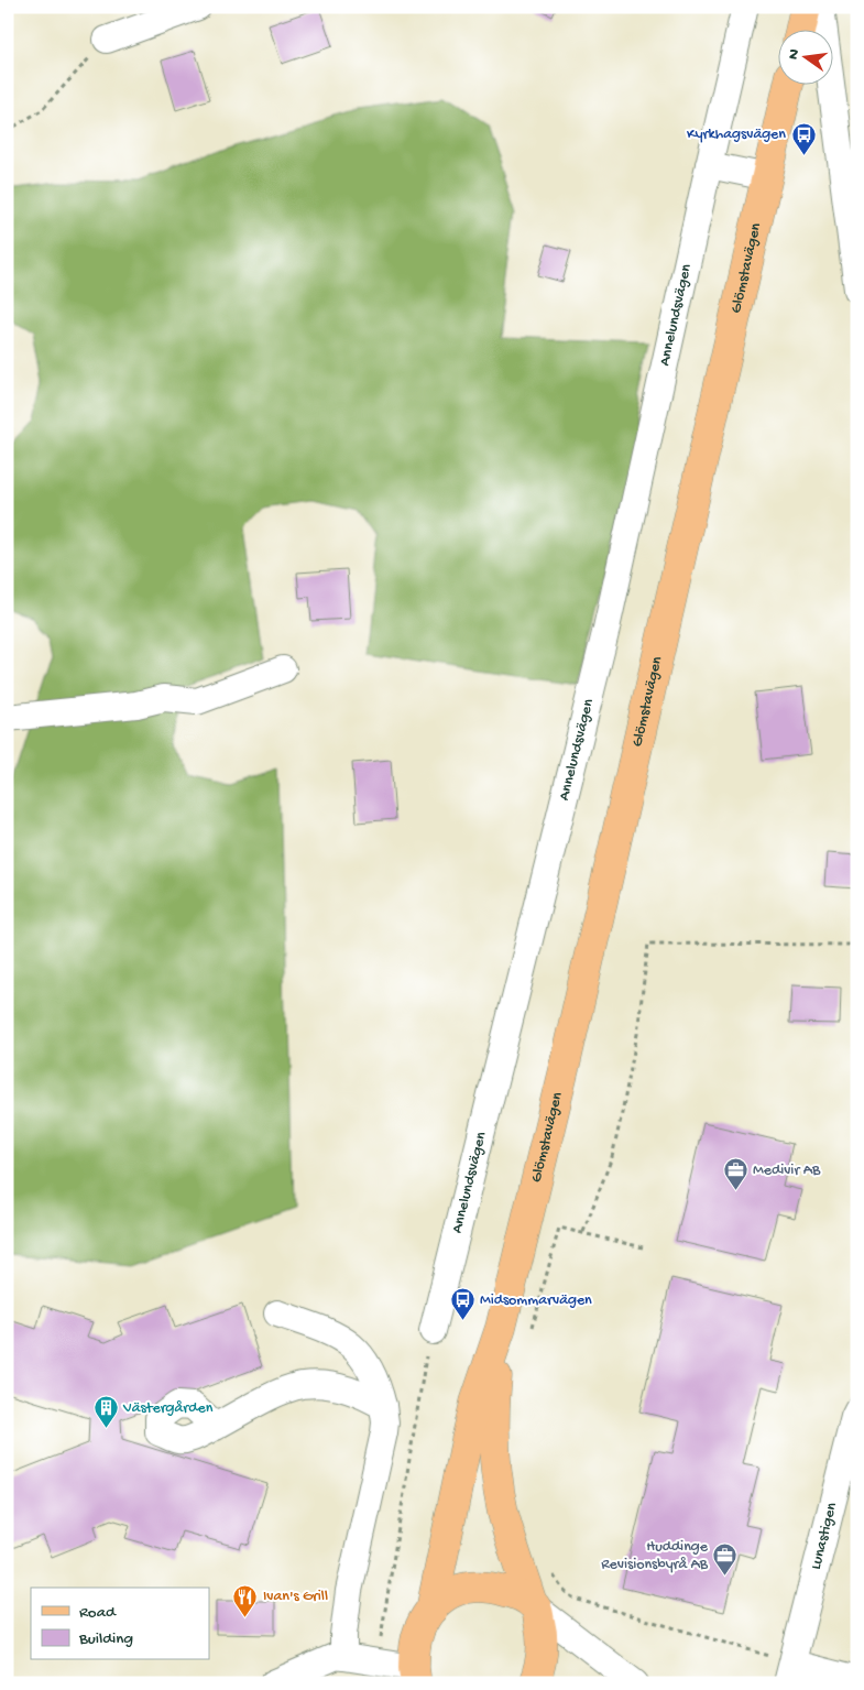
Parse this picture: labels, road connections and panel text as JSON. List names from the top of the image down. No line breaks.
{"streets":{"main road":["Glömstavägen"],"street":["Annelundsvägen","Lunastigen"]},"places":{"bus stop":["Kyrkhagsvägen","Midsommarvägen"],"office":["Medivir AB","Huddinge Revisionsbyrå AB"],"building":["Västergården"],"restaurant":["Ivan's Grill"]},"legend":["Road","Building"],"north":"left"}
